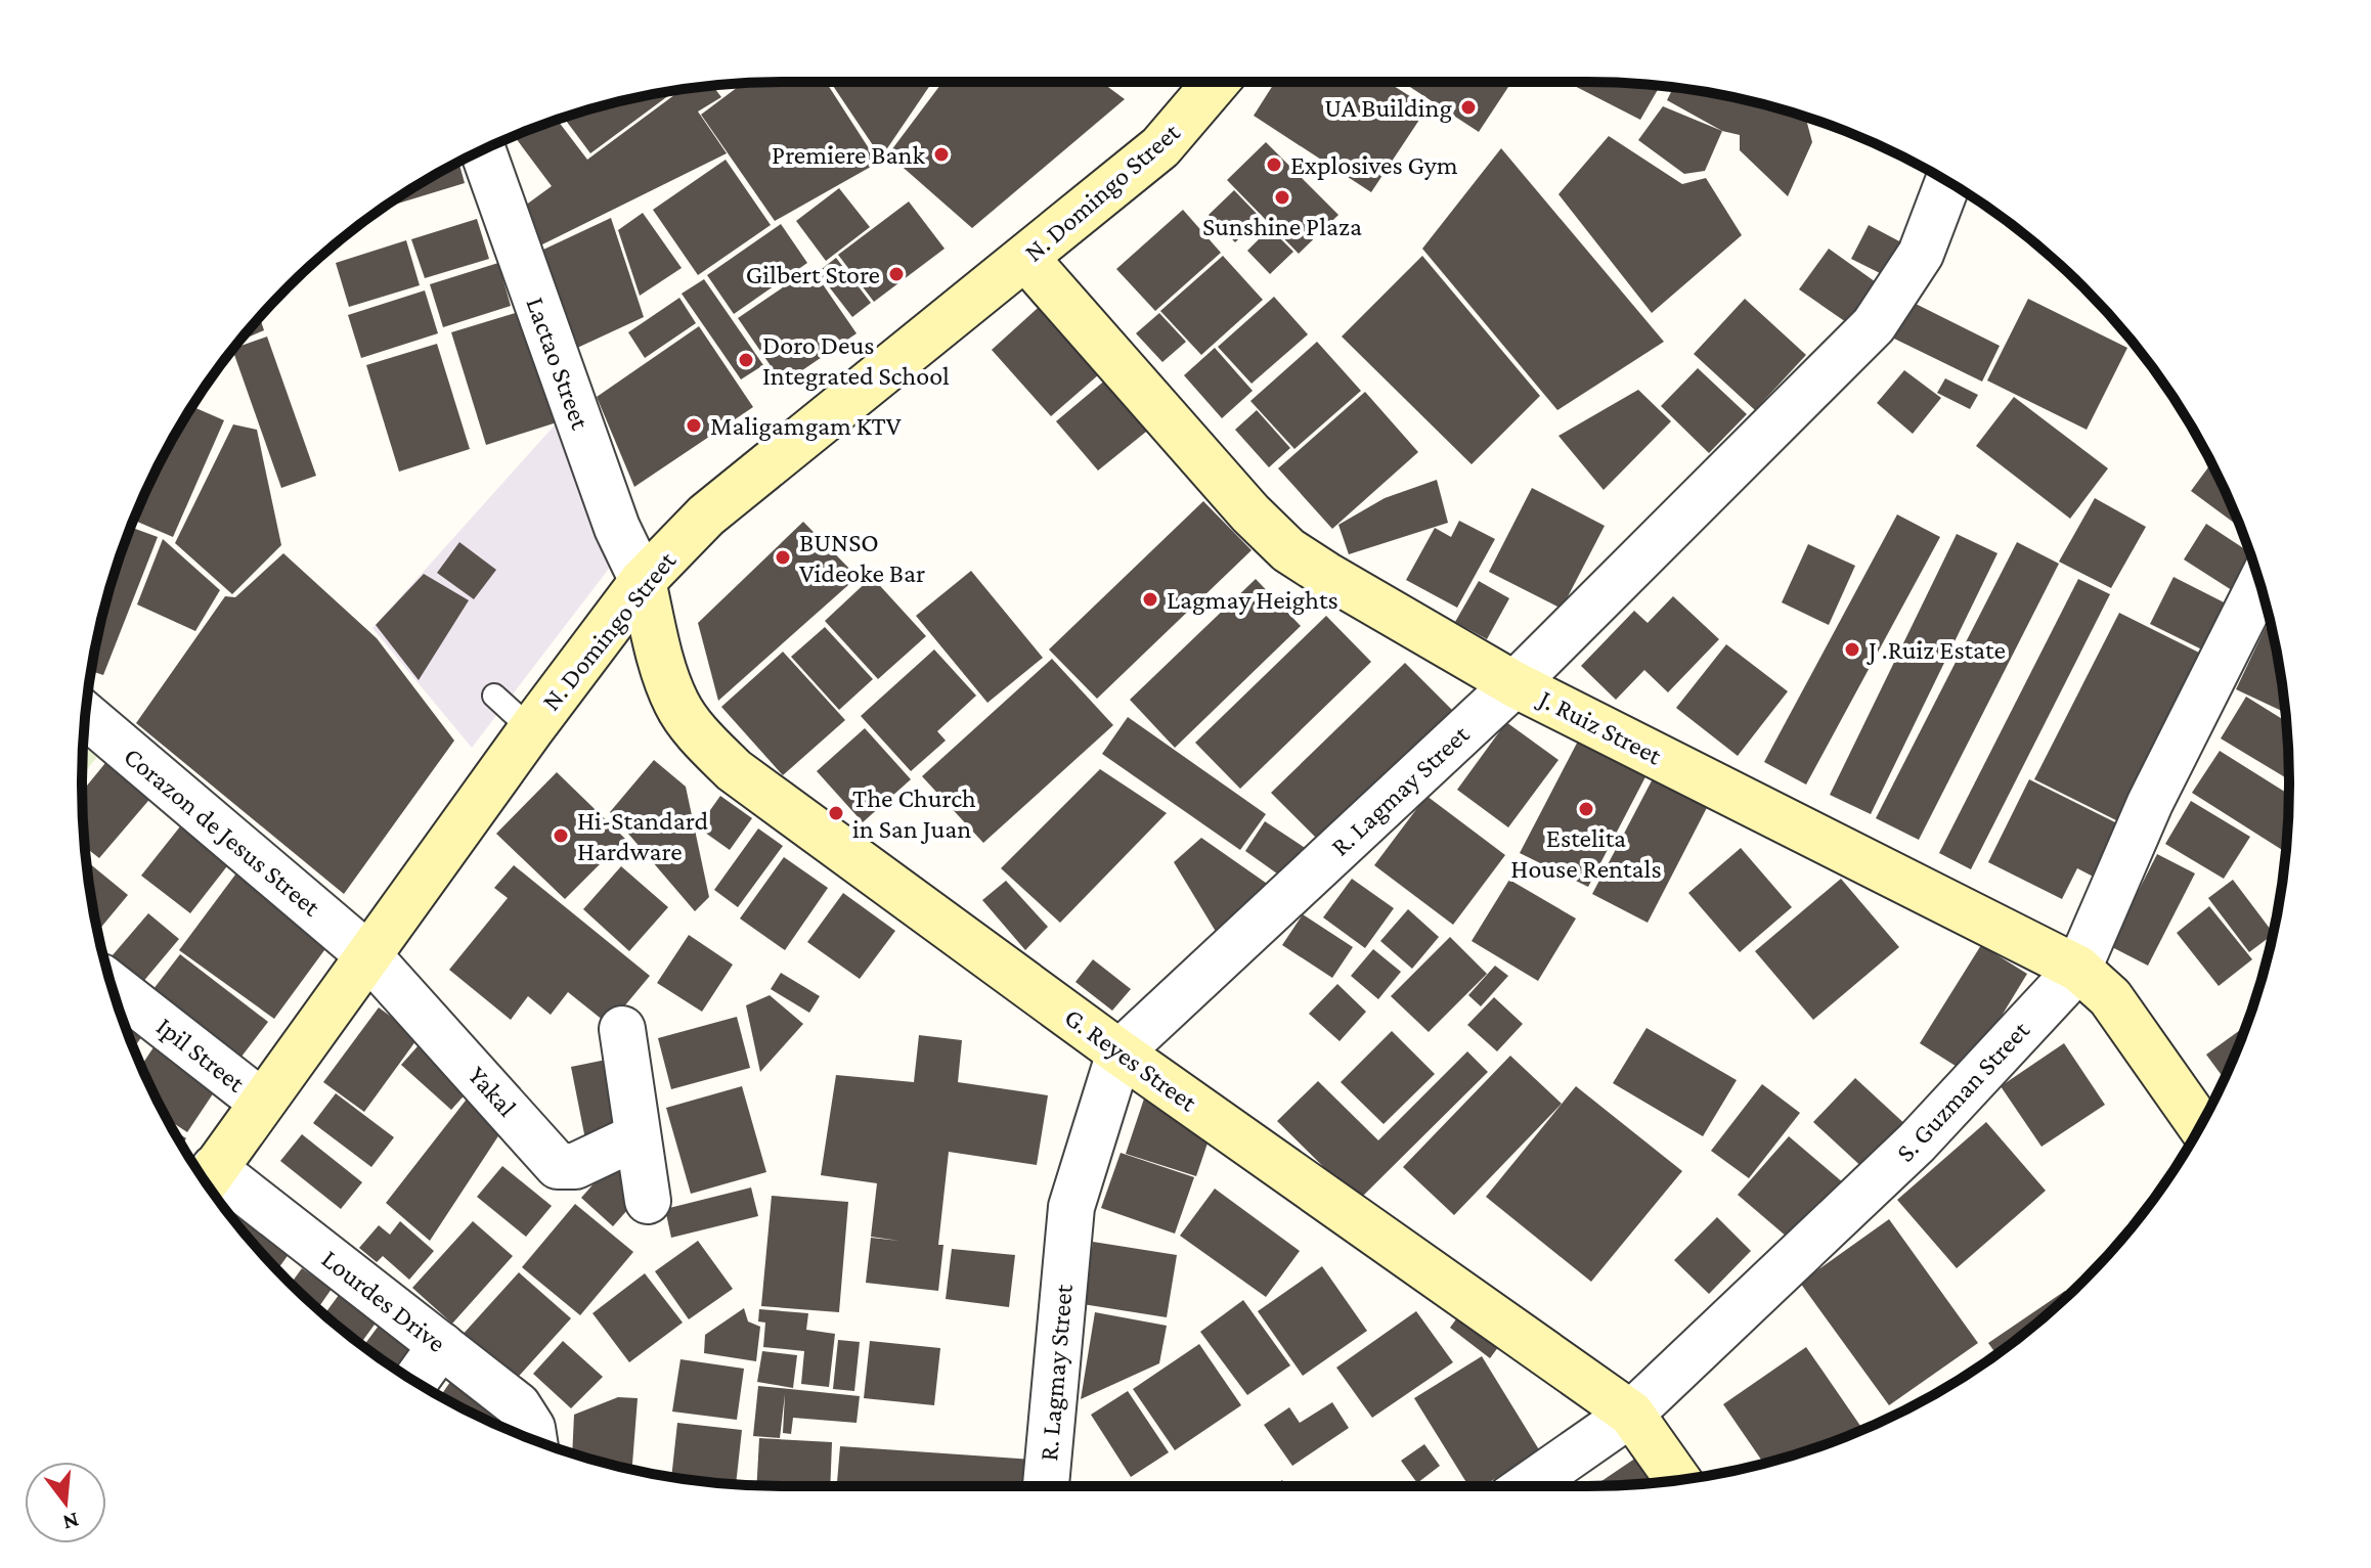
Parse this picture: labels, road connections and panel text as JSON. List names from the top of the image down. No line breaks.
{"streets":{"street":["N. Domingo Street","Lactao Street","J. Ruiz Street","R. Lagmay Street","Corazon de Jesus Street","Ipil Street","G. Reyes Street","Yakal","S. Guzman Street","Lourdes Drive"]},"crossings":[["N. Domingo Street","Lactao Street"],["N. Domingo Street","J. Ruiz Street"],["N. Domingo Street","Corazon de Jesus Street"],["N. Domingo Street","Ipil Street"],["N. Domingo Street","G. Reyes Street"],["N. Domingo Street","Yakal"],["N. Domingo Street","Lourdes Drive"],["Lactao Street","G. Reyes Street"],["J. Ruiz Street","R. Lagmay Street"],["J. Ruiz Street","S. Guzman Street"],["R. Lagmay Street","G. Reyes Street"],["Corazon de Jesus Street","Yakal"],["G. Reyes Street","S. Guzman Street"]],"places":["UA Building","Premiere Bank","Explosives Gym","Sunshine Plaza","Gilbert Store","Doro Deus Integrated School","Maligamgam KTV","BUNSO Videoke Bar","Lagmay Heights","J .Ruiz Estate","Estelita House Rentals","The Church in San Juan","Hi-Standard Hardware"],"north":"bottom"}
